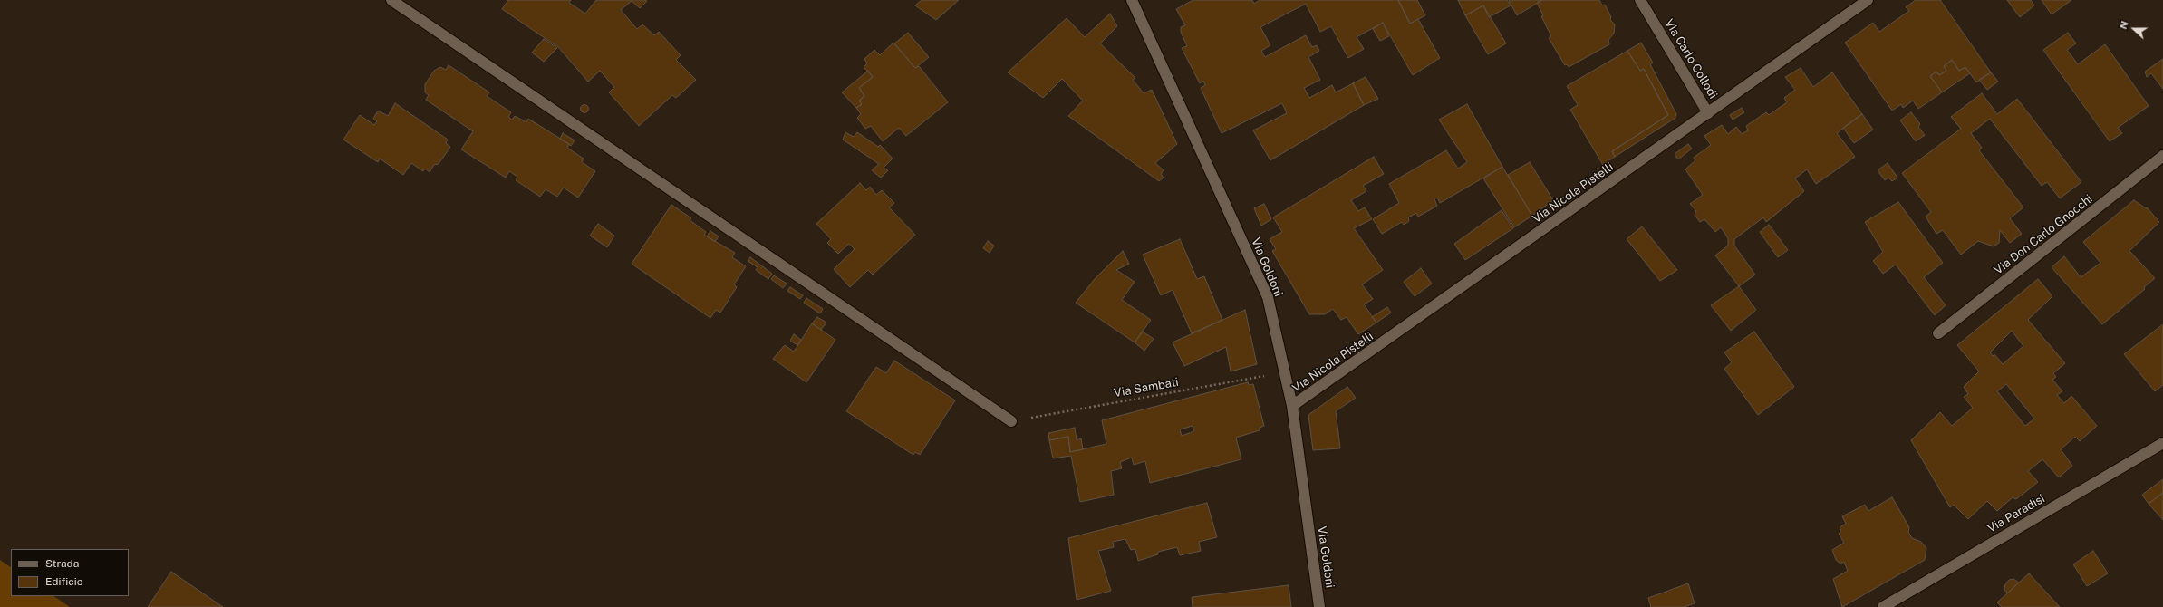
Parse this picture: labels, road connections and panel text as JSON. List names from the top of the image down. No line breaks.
{"streets":{"street":["Via Carlo Collodi","Via Nicola Pistelli","Via Don Carlo Gnocchi","Via Goldoni","Via Paradisi"],"path":["Via Sambati"]},"crossings":[["Via Carlo Collodi","Via Nicola Pistelli"],["Via Nicola Pistelli","Via Goldoni"],["Via Goldoni","Via Sambati"]],"legend":["Strada","Edificio"],"north":"left"}
